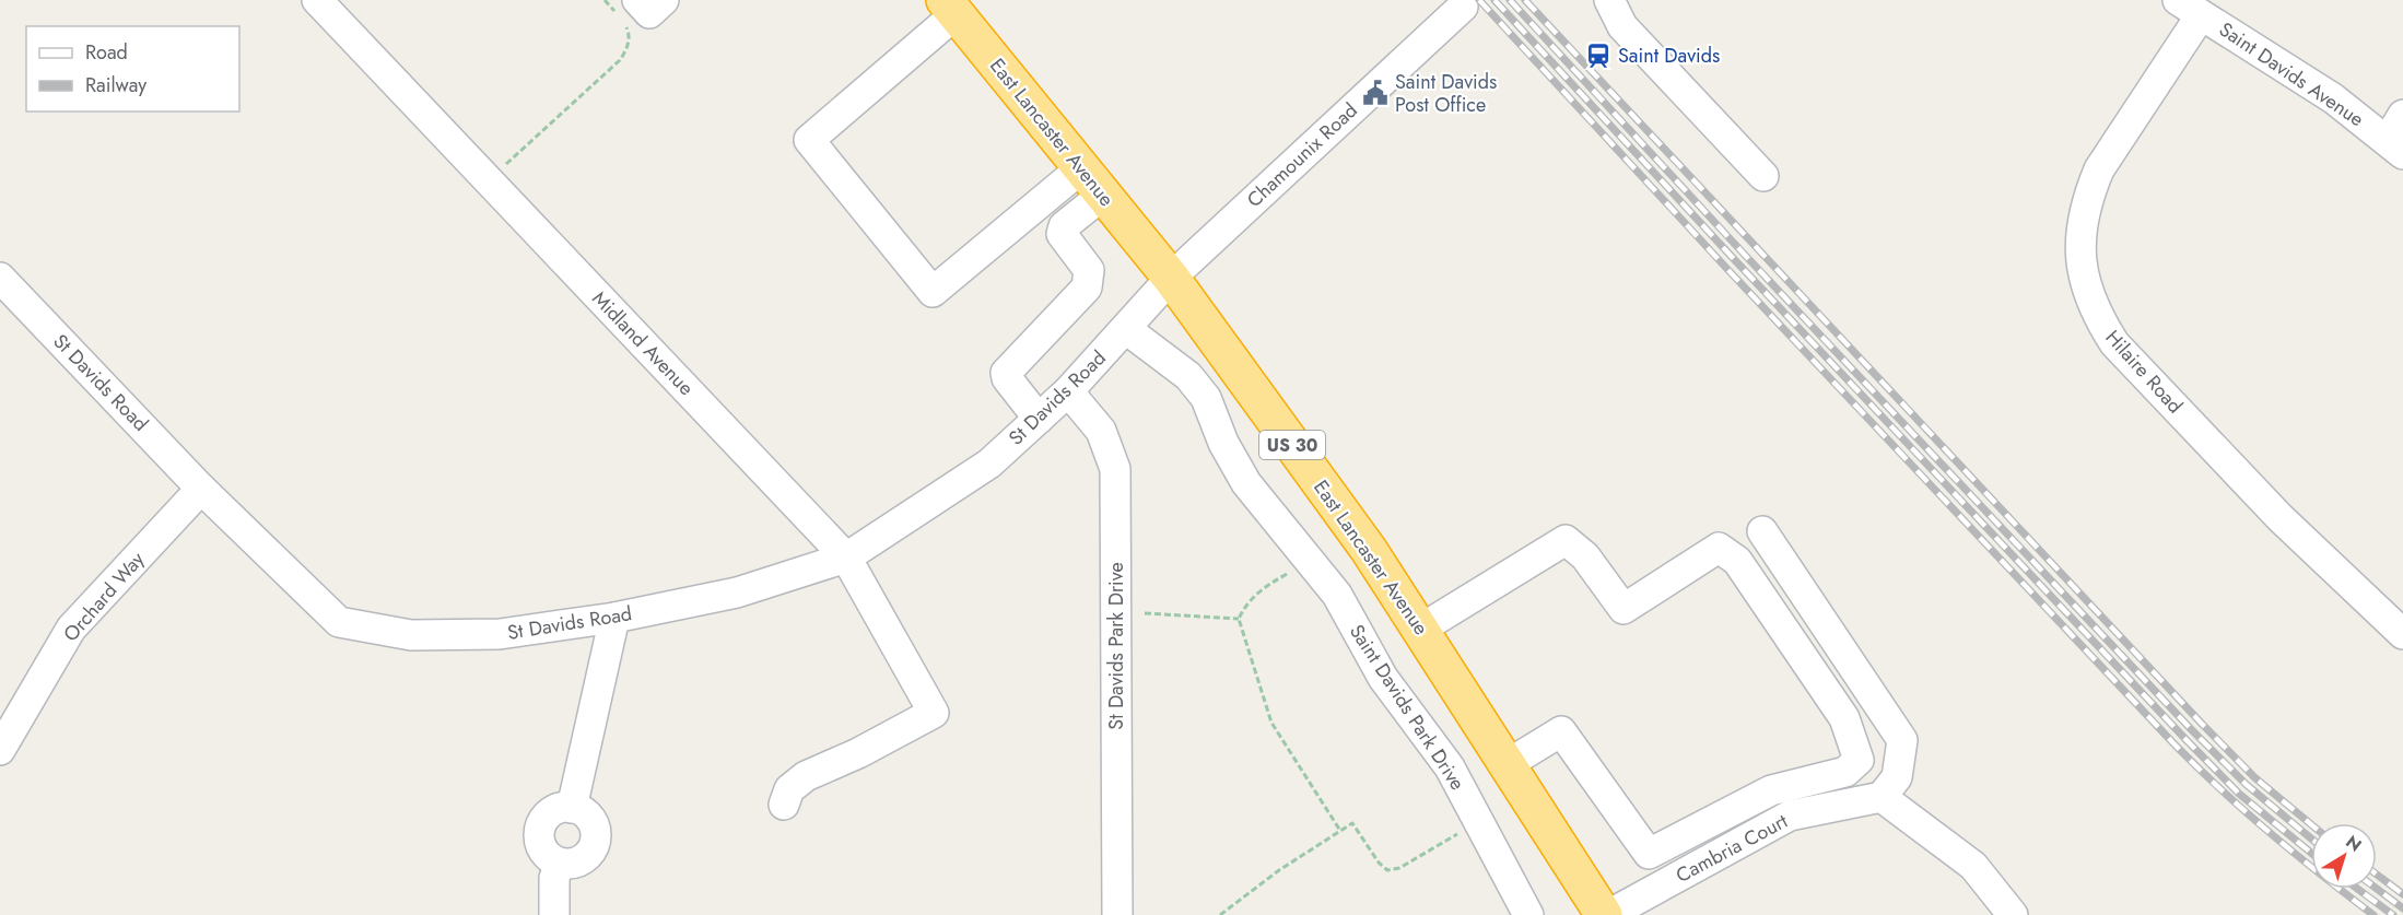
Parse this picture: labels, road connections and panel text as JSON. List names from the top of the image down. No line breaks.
{"streets":{"highway":["East Lancaster Avenue","US 30"],"street":["Saint Davids Avenue","Chamounix Road","Midland Avenue","Hilaire Road","St Davids Road","Orchard Way","St Davids Park Drive","Saint Davids Park Drive","Cambria Court"]},"crossings":[["Saint Davids Avenue","Hilaire Road"],["East Lancaster Avenue","Chamounix Road"],["East Lancaster Avenue","St Davids Road"],["East Lancaster Avenue","Cambria Court"],["Chamounix Road","St Davids Road"],["Midland Avenue","St Davids Road"],["St Davids Road","Orchard Way"],["St Davids Road","St Davids Park Drive"],["St Davids Road","Saint Davids Park Drive"]],"places":{"station":["Saint Davids"],"public building":["Saint Davids Post Office"]},"legend":["Road","Railway"],"north":"top right"}
